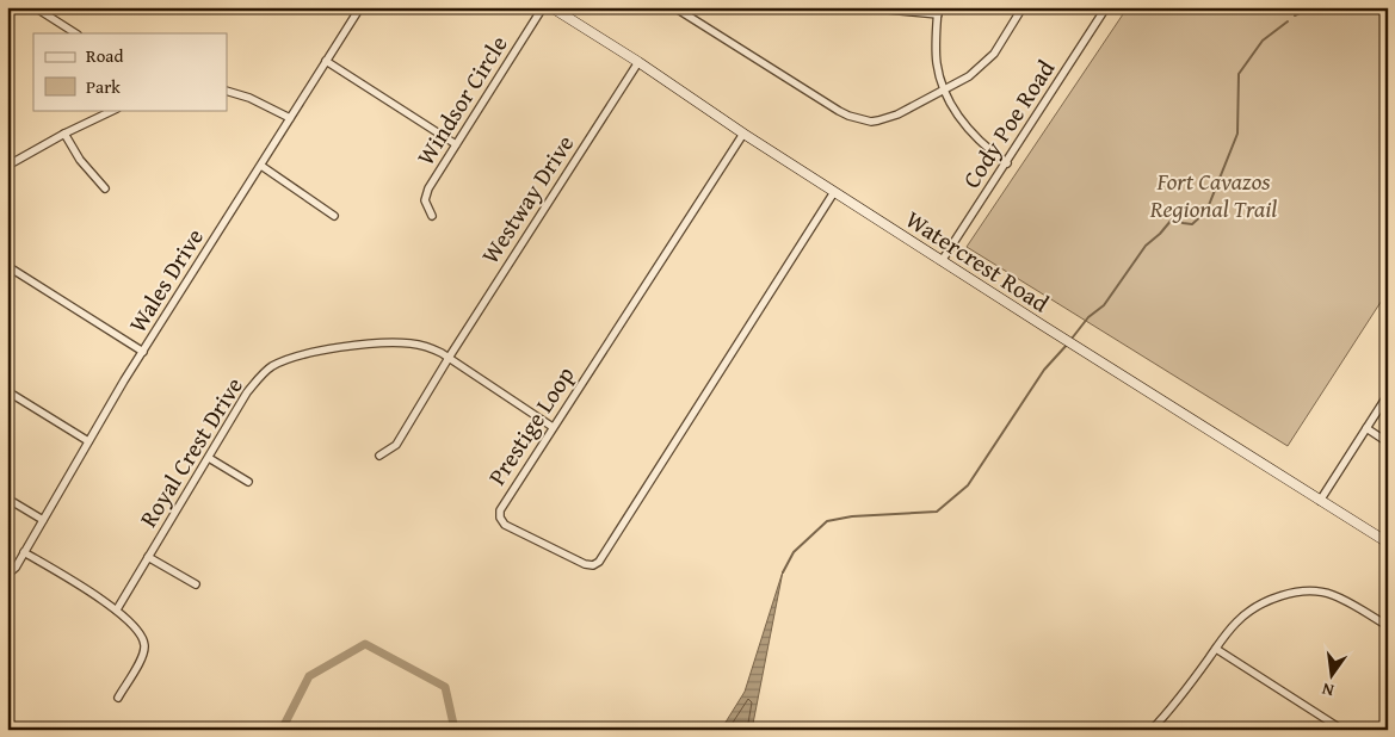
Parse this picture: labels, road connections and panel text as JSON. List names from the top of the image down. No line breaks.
{"streets":{"street":["Windsor Circle","Cody Poe Road","Westway Drive","Watercrest Road","Wales Drive","Prestige Loop","Royal Crest Drive"]},"crossings":[["Cody Poe Road","Watercrest Road"],["Westway Drive","Watercrest Road"],["Westway Drive","Royal Crest Drive"],["Watercrest Road","Prestige Loop"],["Prestige Loop","Royal Crest Drive"]],"parks":["Fort Cavazos Regional Trail"],"legend":["Road","Park"],"north":"bottom"}
